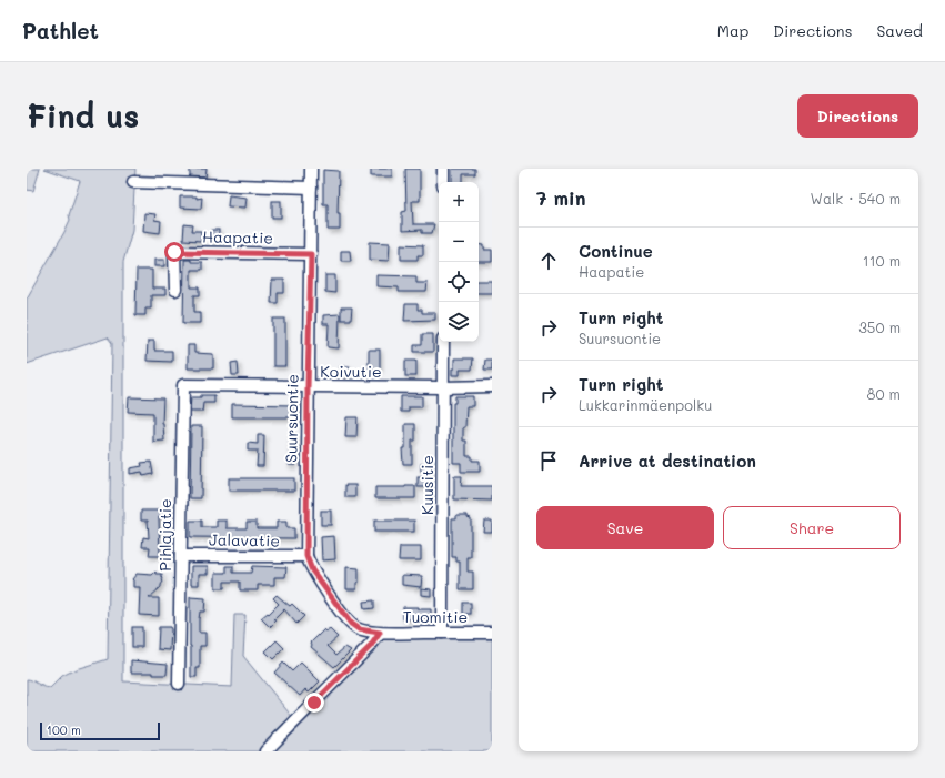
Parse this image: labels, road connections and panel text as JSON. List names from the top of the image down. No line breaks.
{"streets":{"street":["Haapatie","Koivutie","Suursuontie","Kuusitie","Pihlajatie","Jalavatie","Tuomitie"]},"crossings":[["Haapatie","Suursuontie"],["Koivutie","Suursuontie"],["Koivutie","Kuusitie"],["Koivutie","Pihlajatie"],["Suursuontie","Jalavatie"],["Suursuontie","Tuomitie"],["Kuusitie","Tuomitie"],["Pihlajatie","Jalavatie"]],"scale_bar":"100 m","page":{"header":"Pathlet","nav":["Map","Directions","Saved"],"buttons":["Directions",["Save","Share"]],"title":"Find us","heading":["7 min","Walk · 540 m"],"map_buttons":["+","−"],"list":[["Continue","Haapatie","110 m"],["Turn right","Suursuontie","350 m"],["Turn right","Lukkarinmäenpolku","80 m"],"Arrive at destination"],"scale":"100 m"}}
